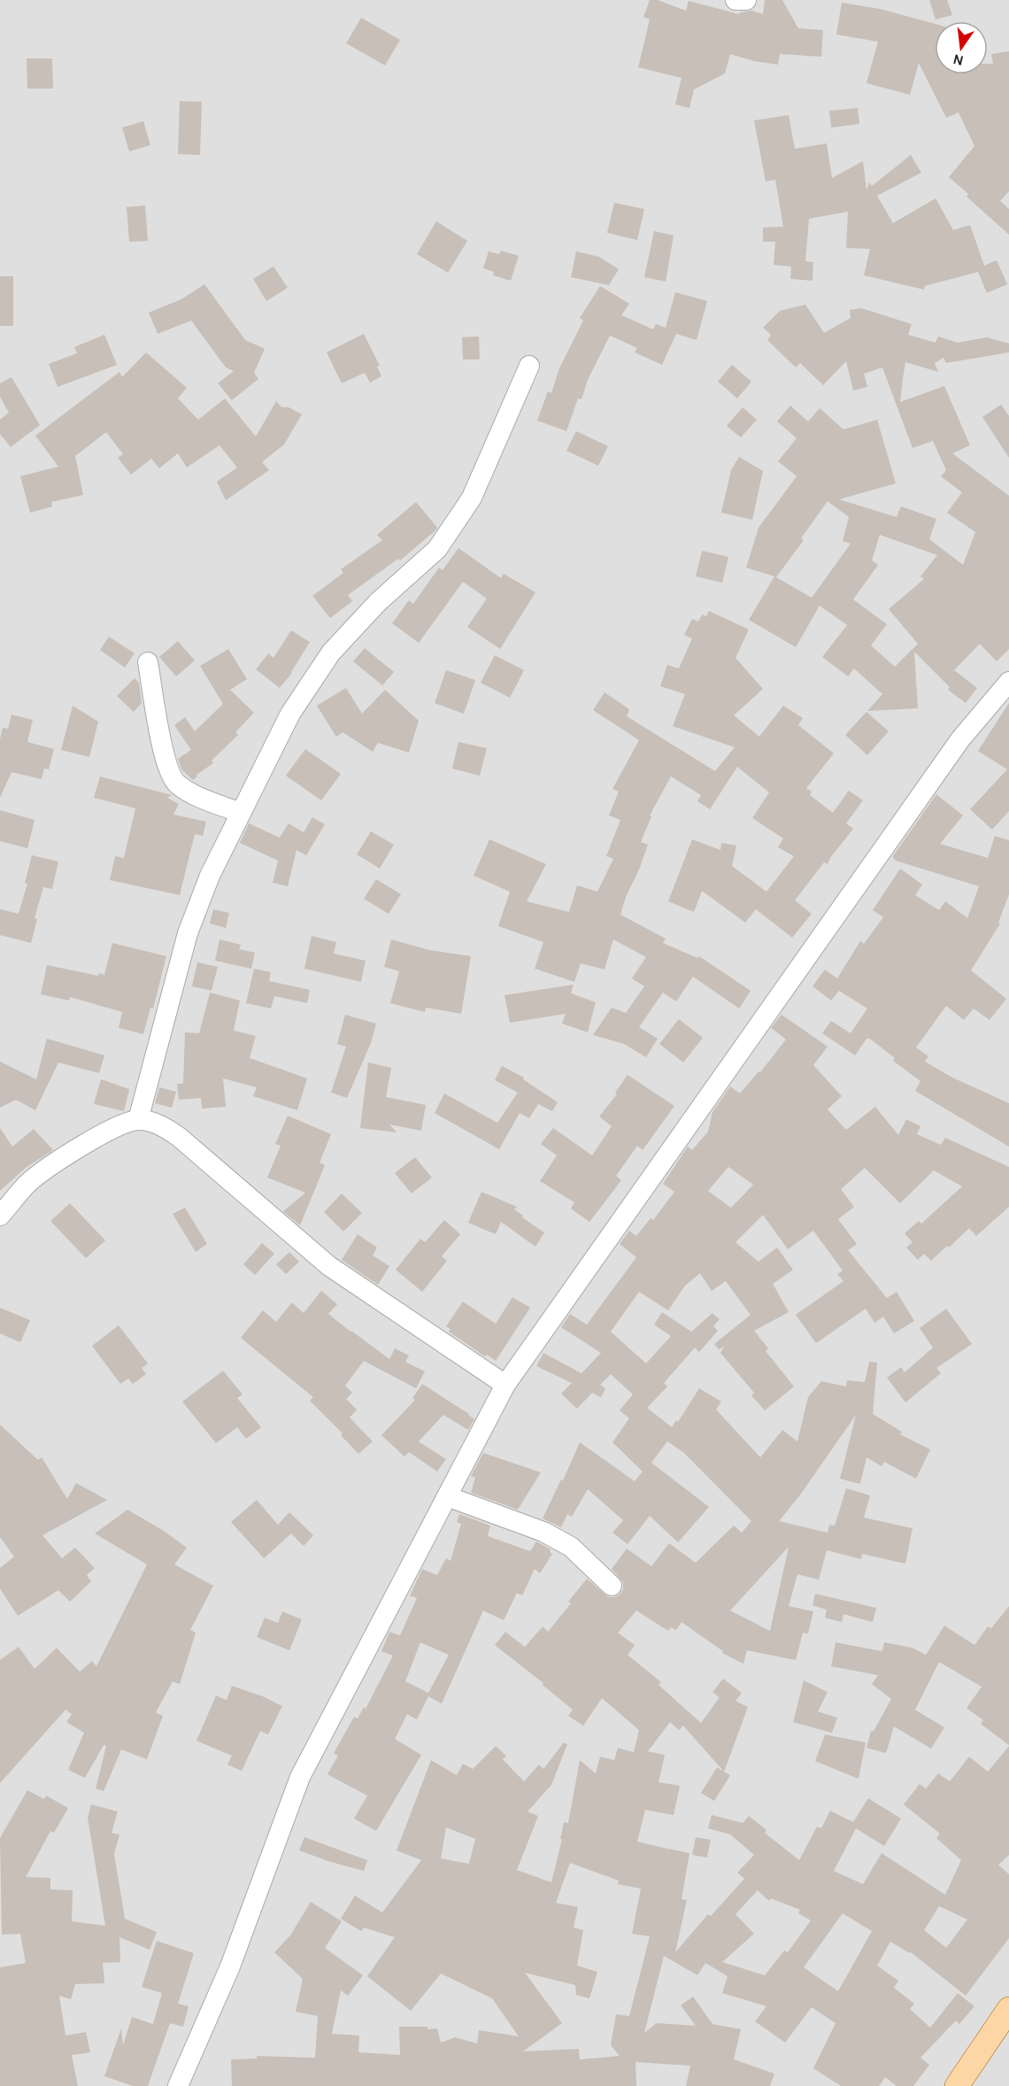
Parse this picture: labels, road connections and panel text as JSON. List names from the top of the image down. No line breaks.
{"north":"bottom"}
